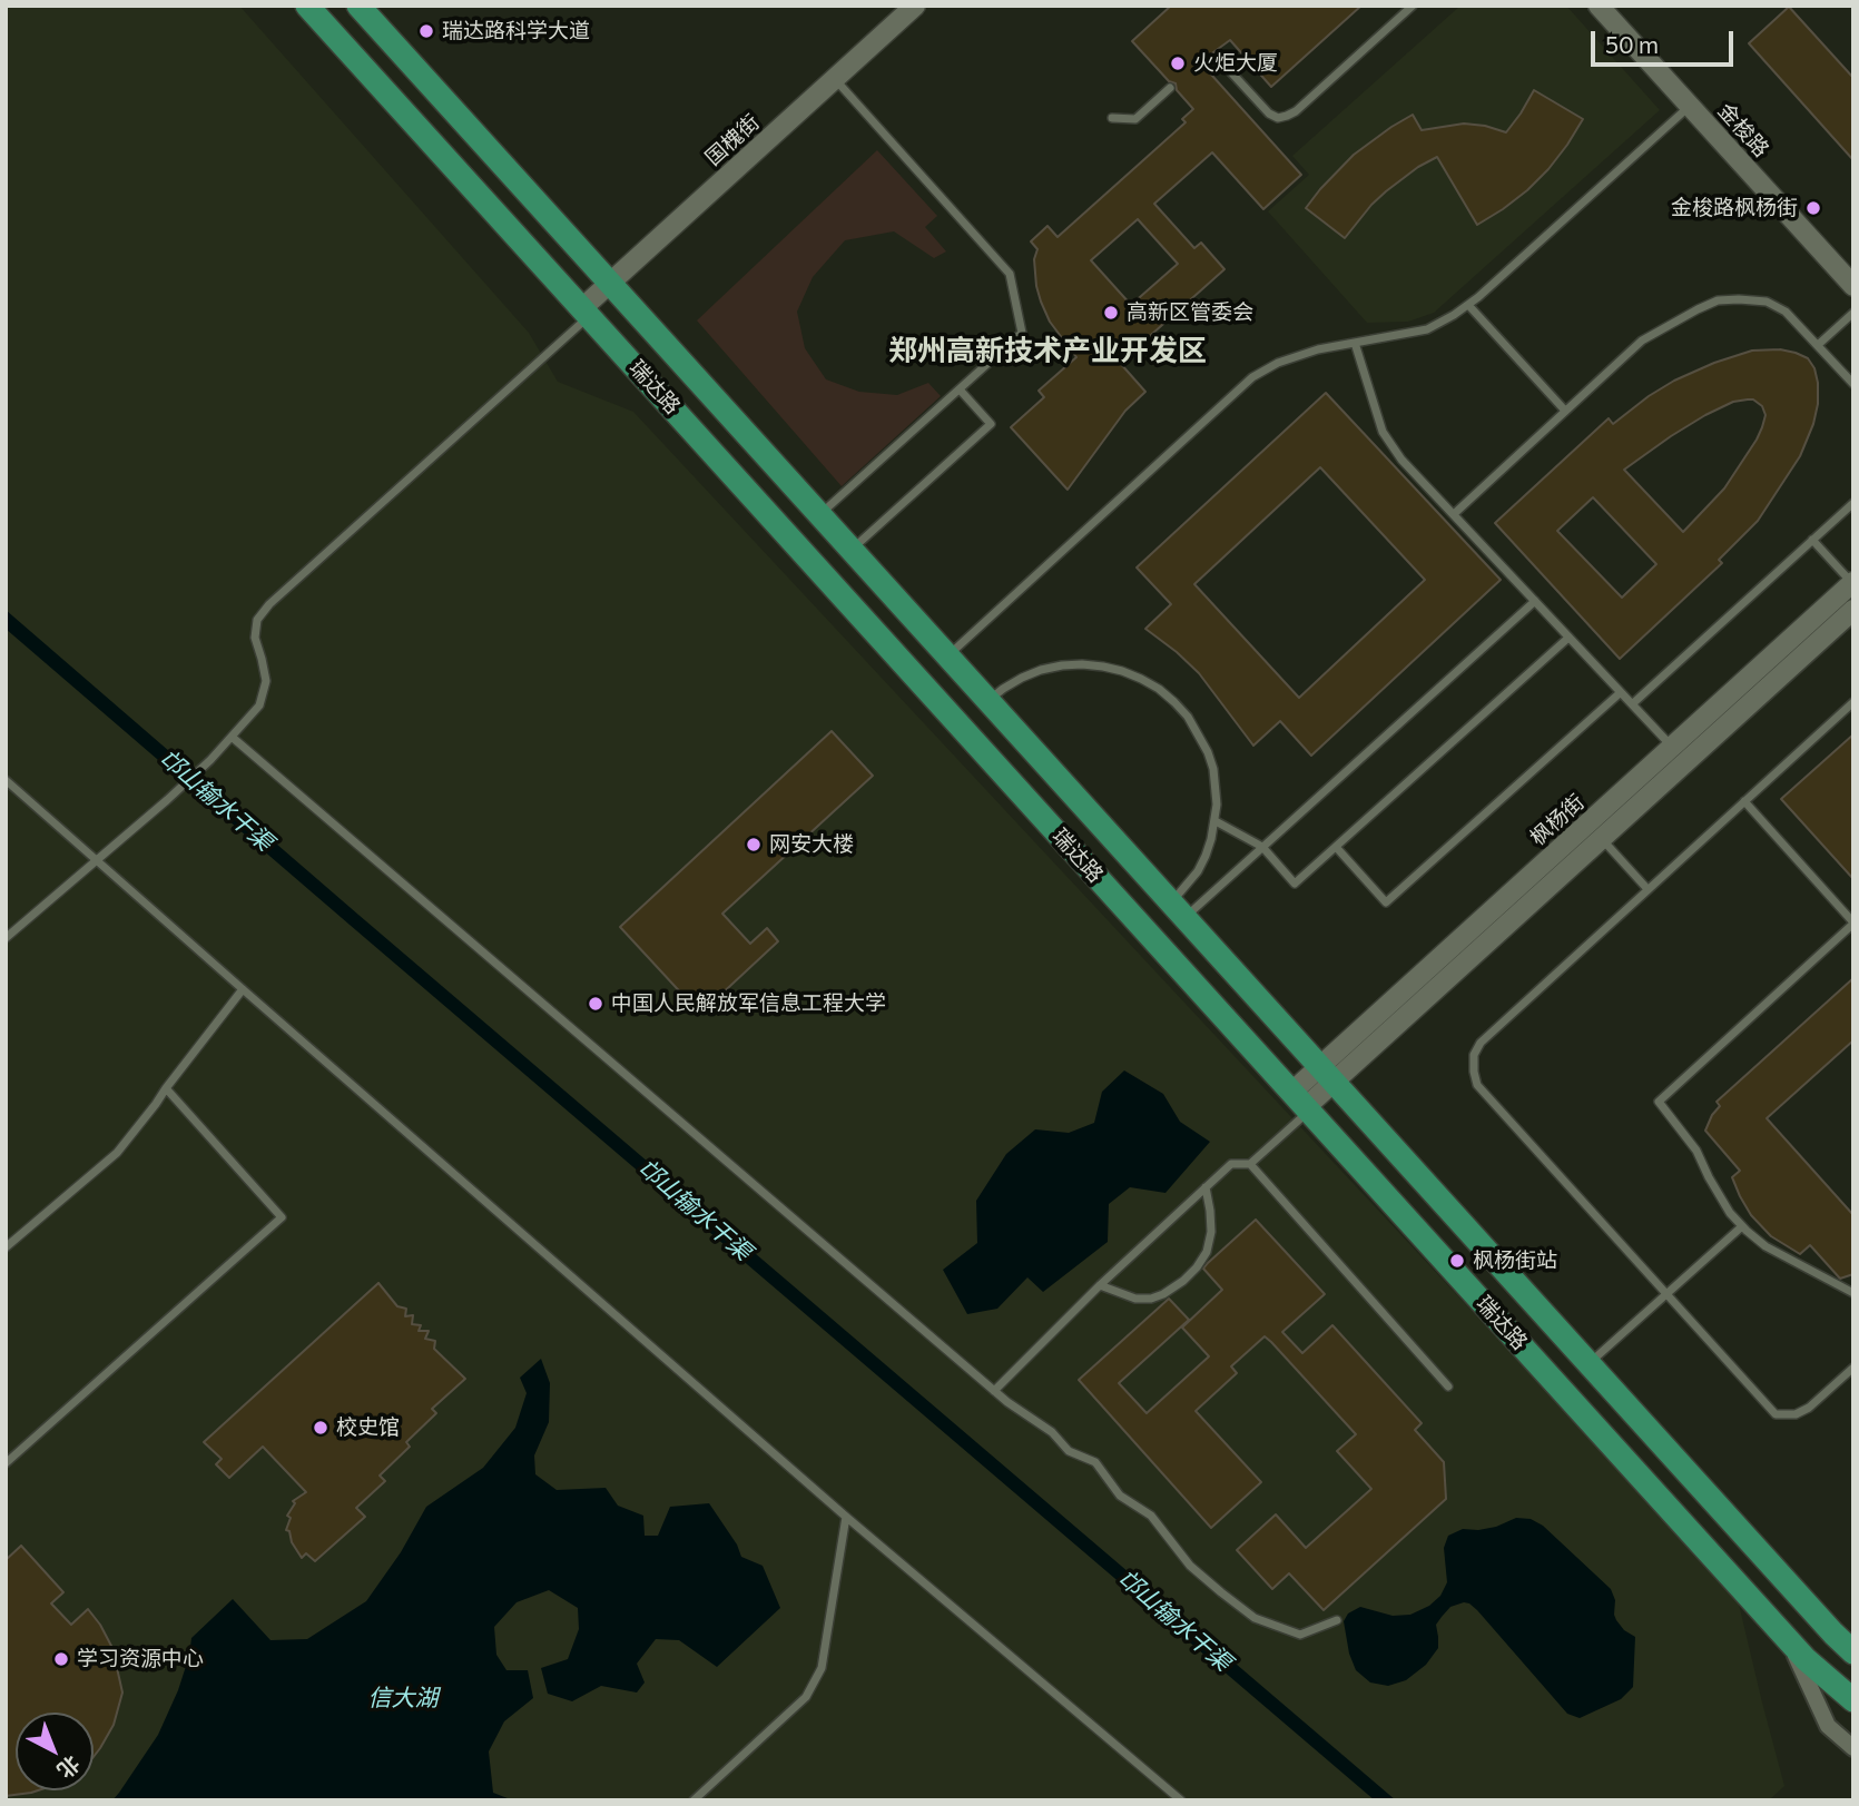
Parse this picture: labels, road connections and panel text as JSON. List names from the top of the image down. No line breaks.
{"streets":{"main road":["瑞达路"],"street":["金梭路","国槐街","枫杨街"]},"crossings":[["国槐街","瑞达路"],["瑞达路","枫杨街"]],"districts":["郑州高新技术产业开发区"],"water":["邙山输水干渠","信大湖"],"places":["瑞达路科学大道","火炬大厦","金梭路枫杨街","高新区管委会","网安大楼","中国人民解放军信息工程大学","枫杨街站","校史馆","学习资源中心"],"scale_bar":"50 m","north":"bottom right"}
